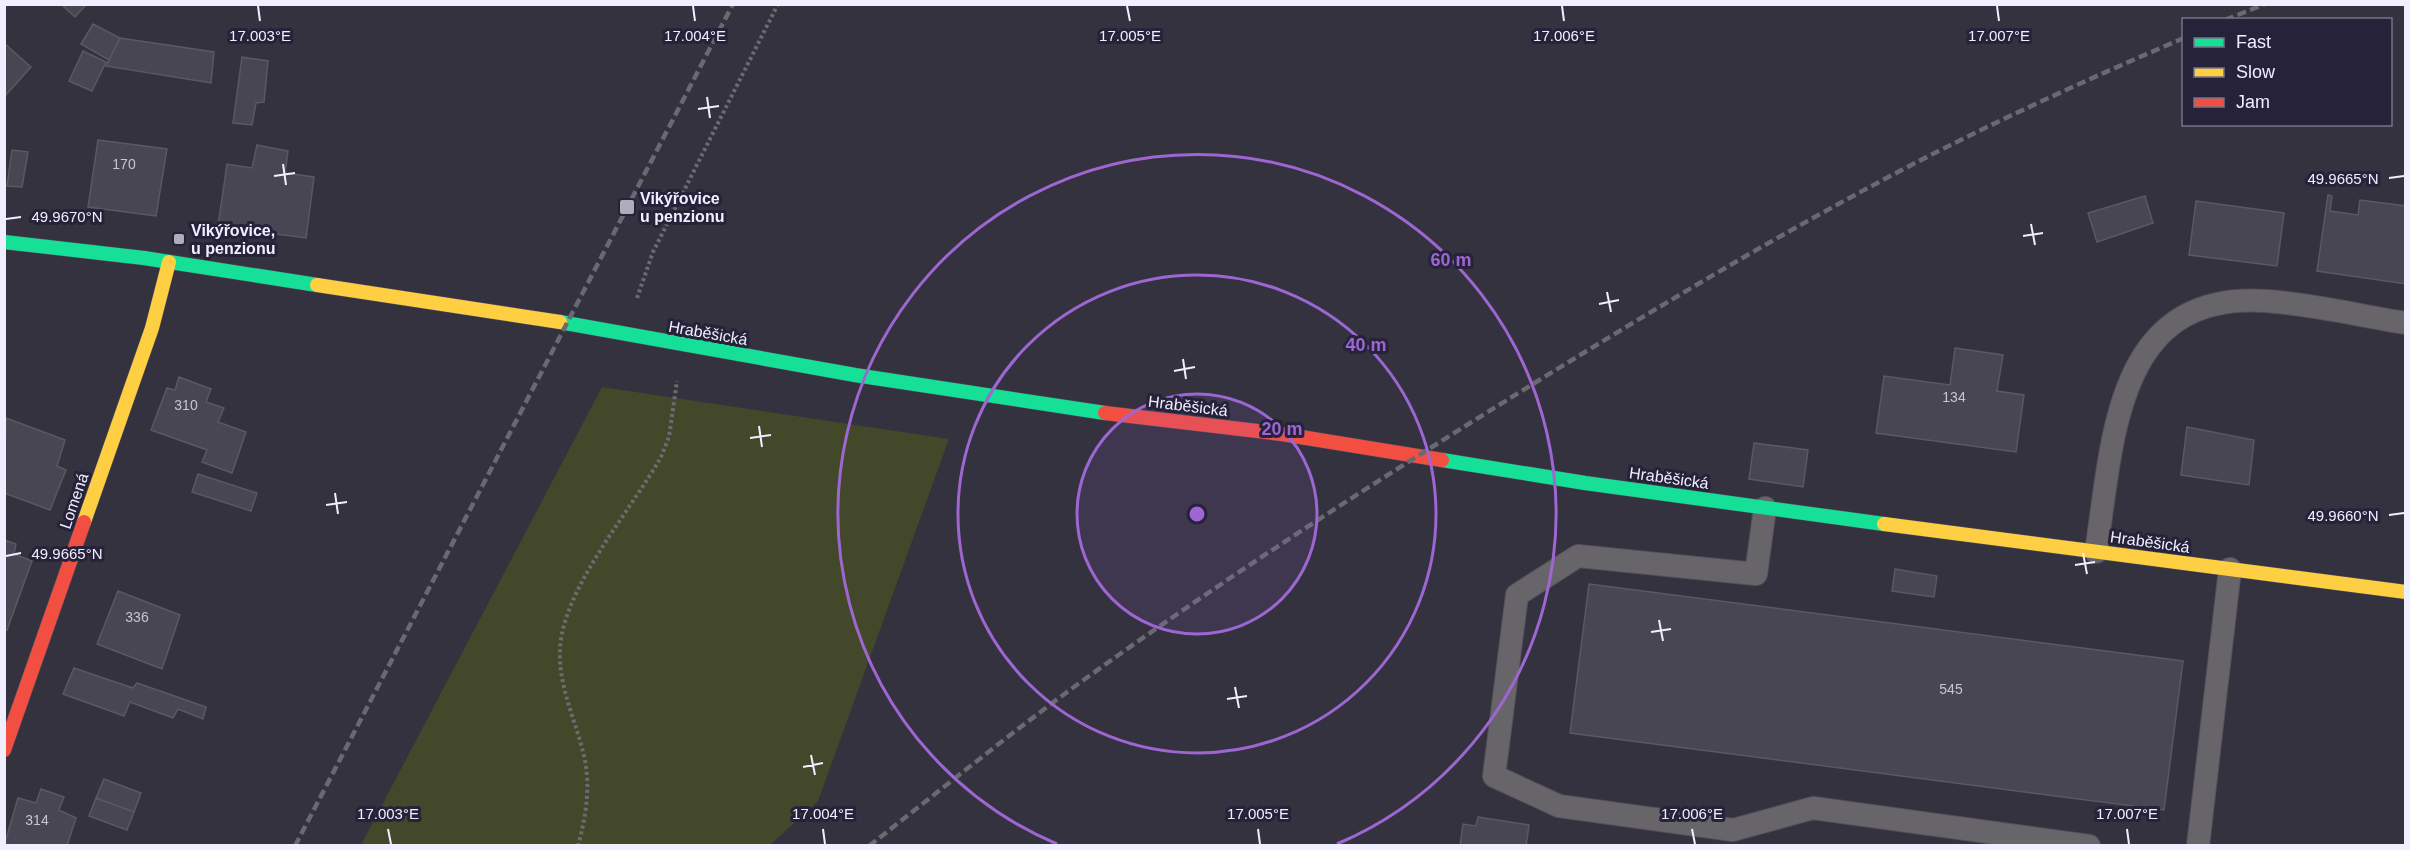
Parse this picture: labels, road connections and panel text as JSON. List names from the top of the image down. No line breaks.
{"streets":{"street":["Hraběšická","Lomená"]},"crossings":[["Hraběšická","Lomená"]],"places":{"transit":["Vikýřovice u penzionu","Vikýřovice, u penzionu"]},"house_numbers":["170","134","310","336","545","314"],"legend":["Fast","Slow","Jam"],"coordinates":["17.003°E","17.004°E","17.005°E","17.006°E","17.007°E","49.9665°N","49.9670°N","49.9660°N"],"rings":["60 m","40 m","20 m"]}
